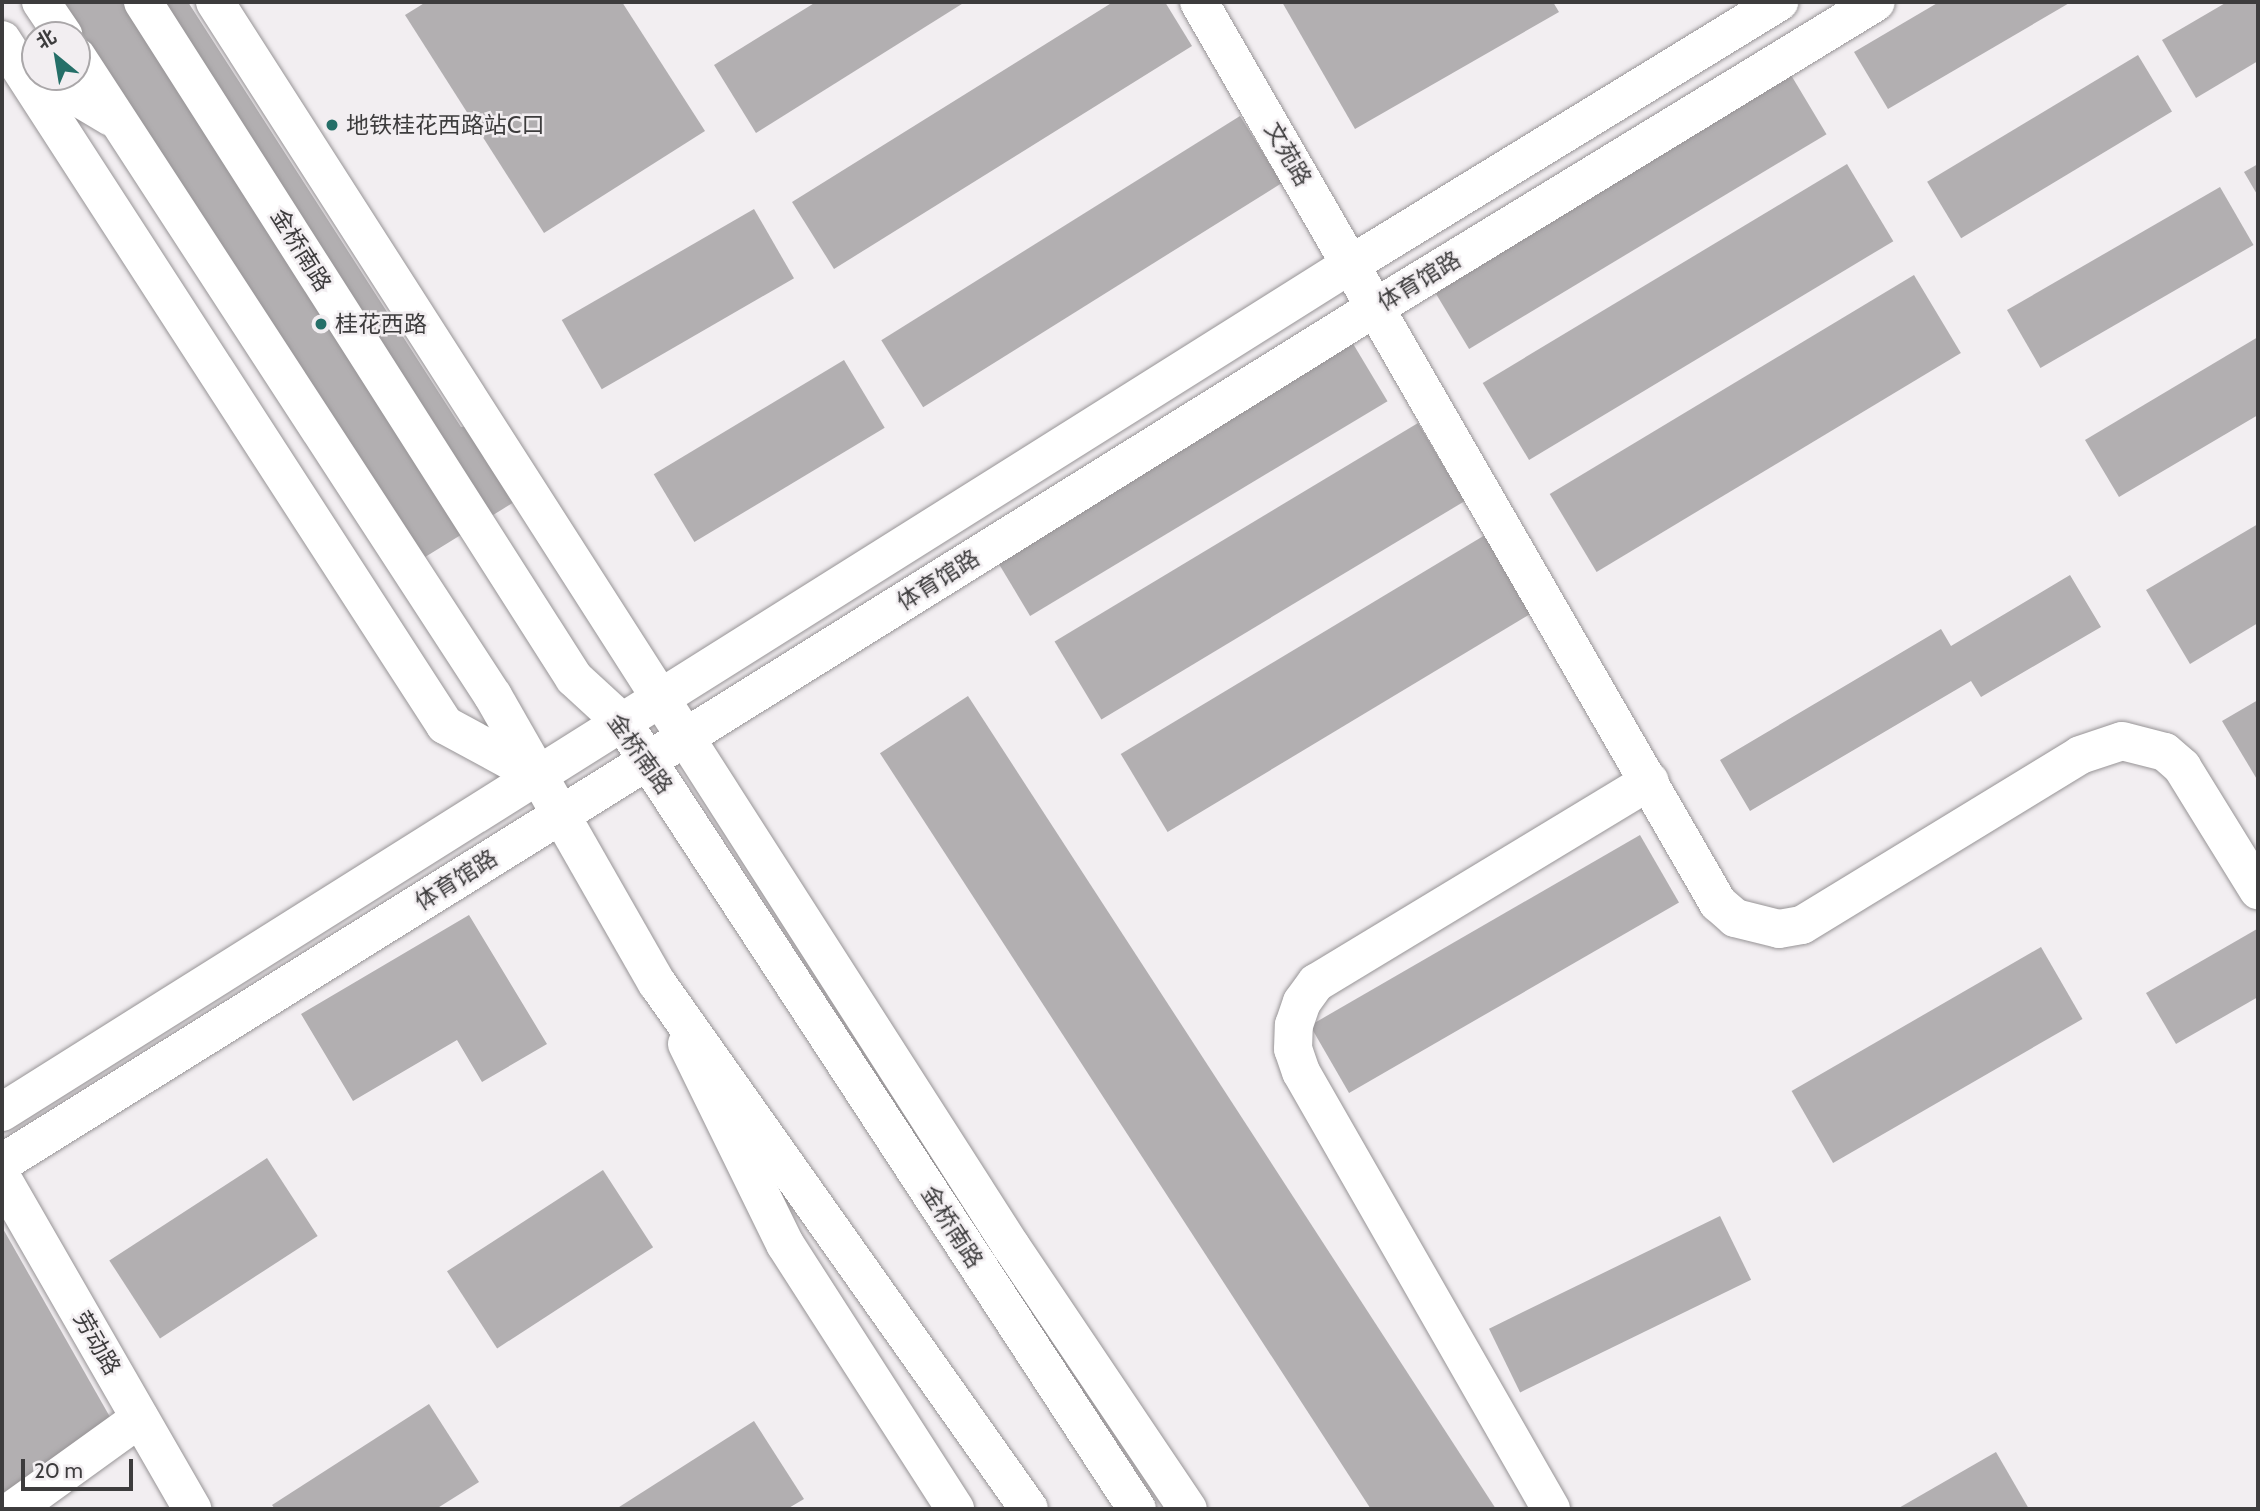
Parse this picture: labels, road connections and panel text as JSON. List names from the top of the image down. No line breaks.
{"streets":{"main road":["文苑路","金桥南路","体育馆路","劳动路"]},"crossings":[["文苑路","体育馆路"],["金桥南路","体育馆路"]],"places":["地铁桂花西路站C口","桂花西路"],"scale_bar":"20 m","north":"top left"}
